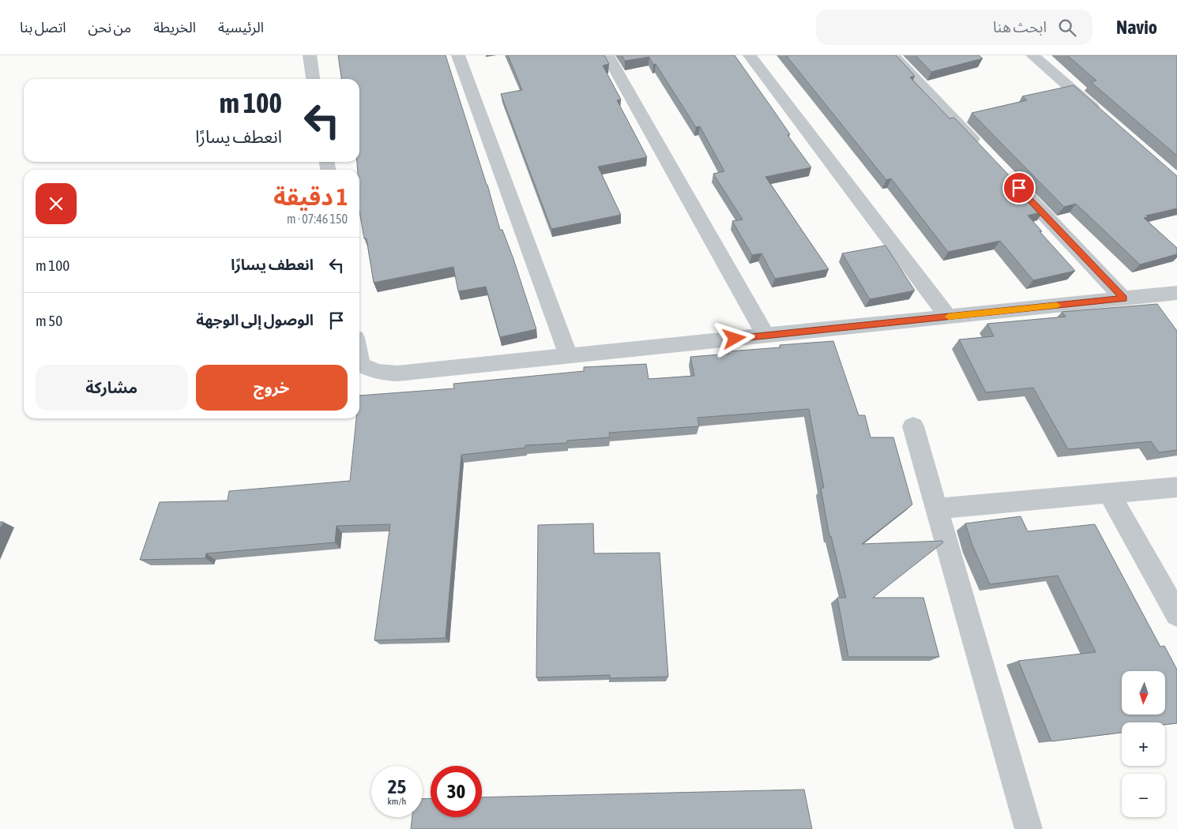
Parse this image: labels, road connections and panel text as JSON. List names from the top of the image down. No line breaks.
{"north":"bottom","page":{"header":"Navio","search":"ابحث هنا","nav":["الرئيسية","الخريطة","من نحن","اتصل بنا"],"turn":["100 m","انعطف يسارًا"],"heading":["1 دقيقة","150 m · 07:46"],"list":[{"name":"انعطف يسارًا","value":"100 m"},{"name":"الوصول إلى الوجهة","value":"50 m"}],"buttons":["خروج","مشاركة"],"map_buttons":["+","−"],"speed":"25 km/h","limit":"30"}}
